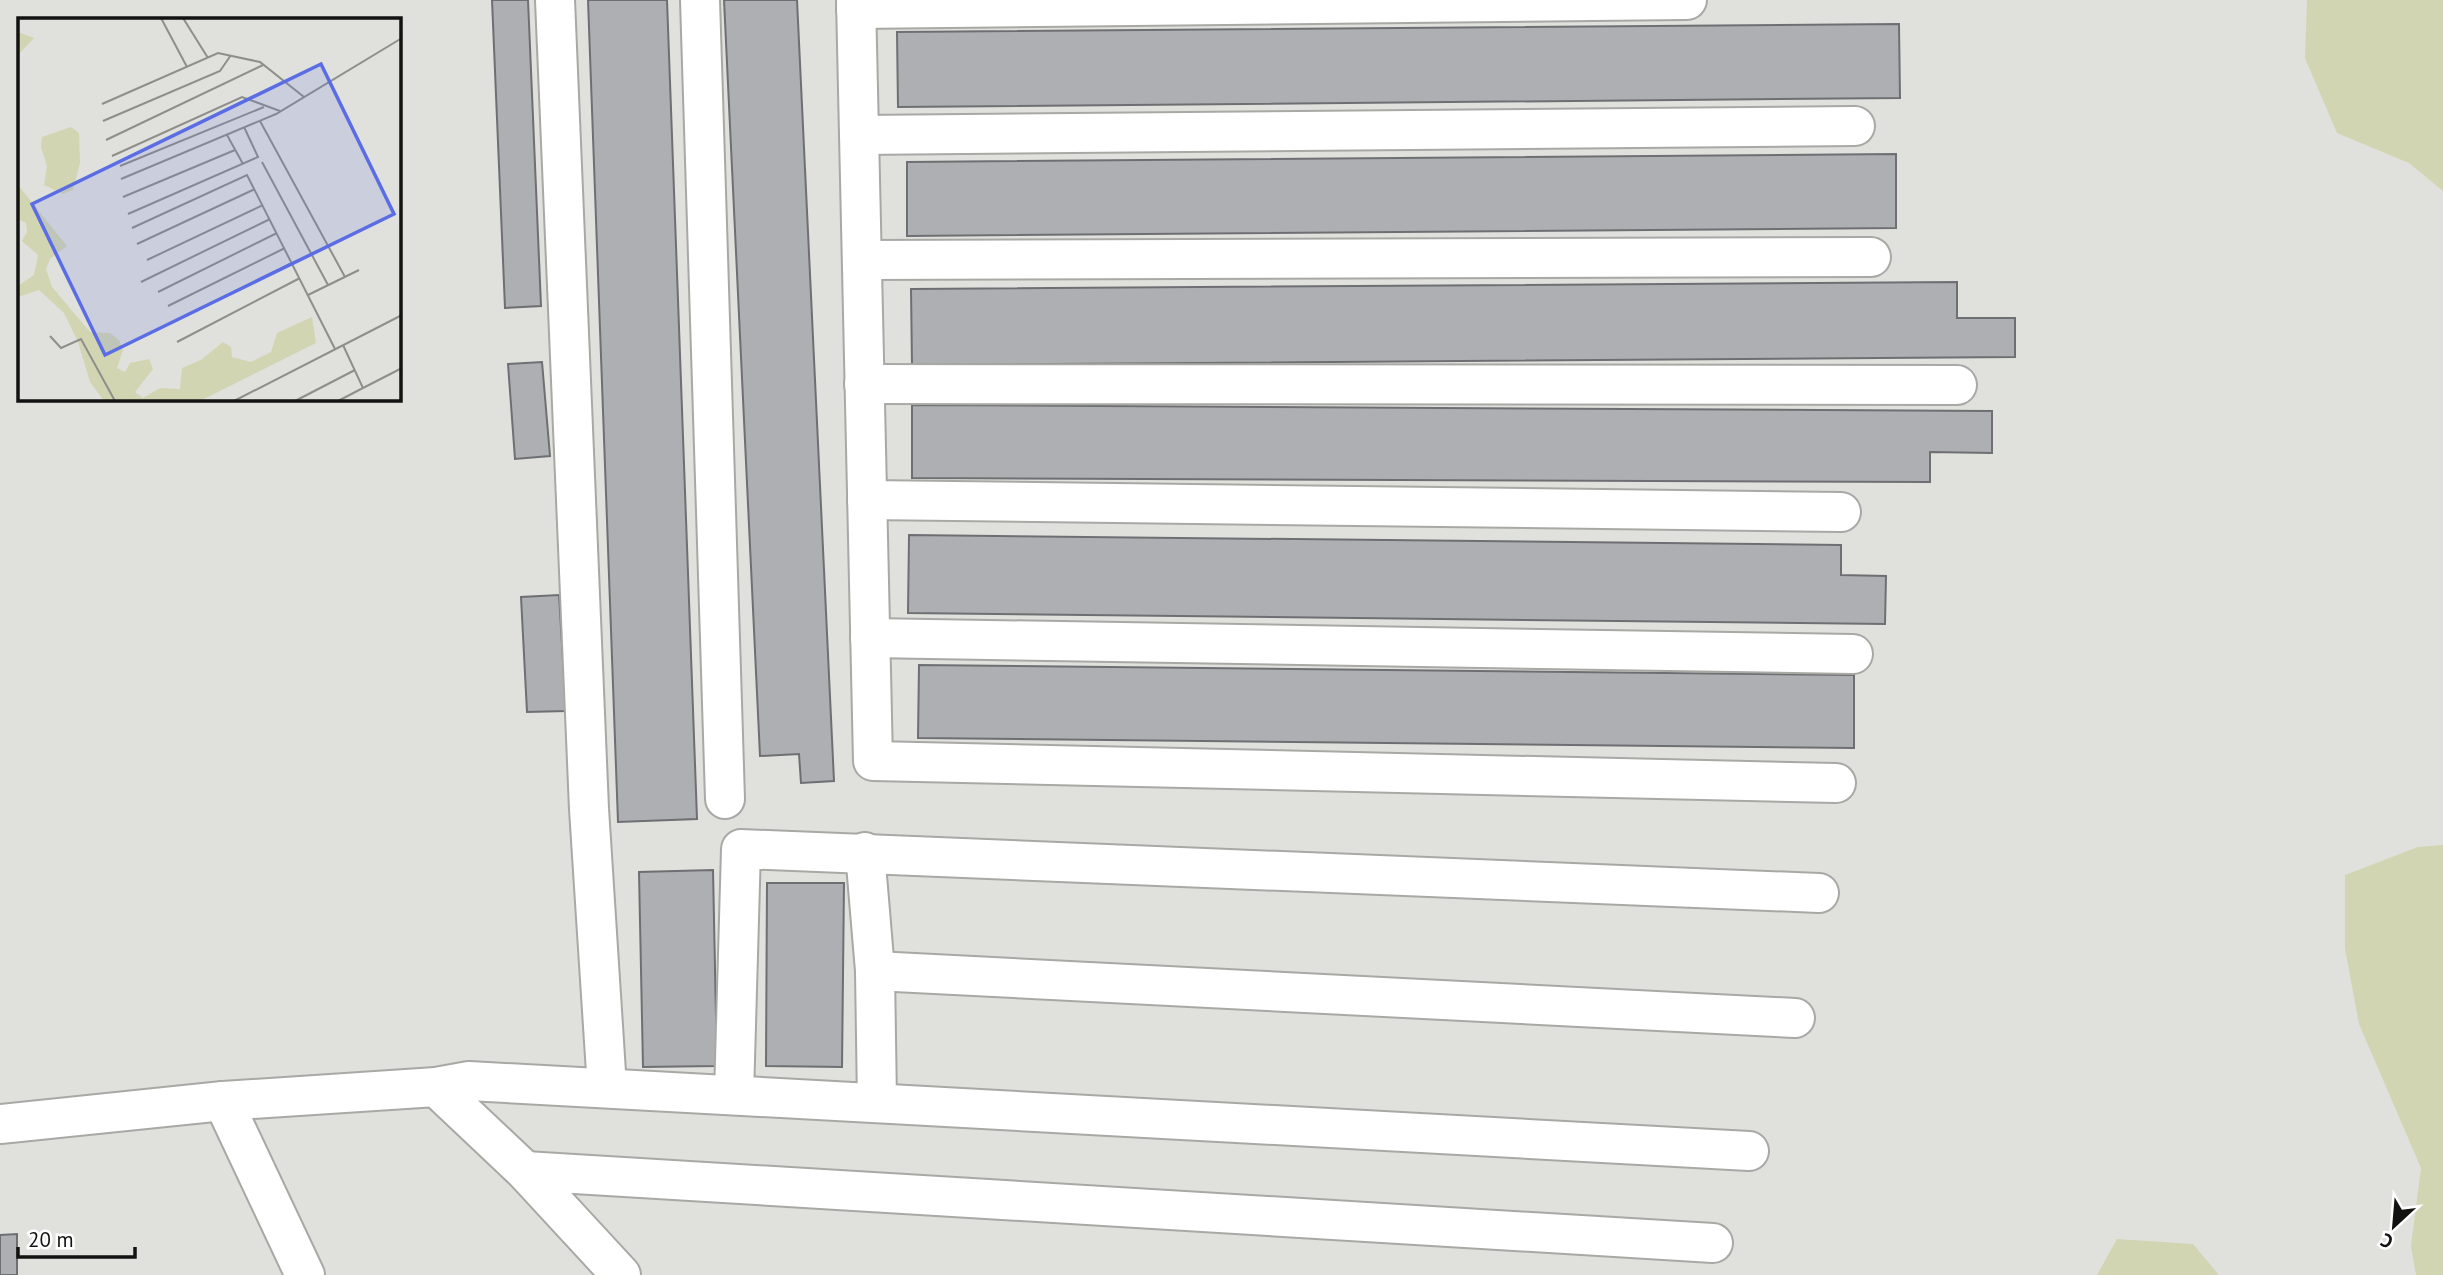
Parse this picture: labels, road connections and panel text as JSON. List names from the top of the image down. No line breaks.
{"scale_bar":"20 m","north":"bottom left"}
